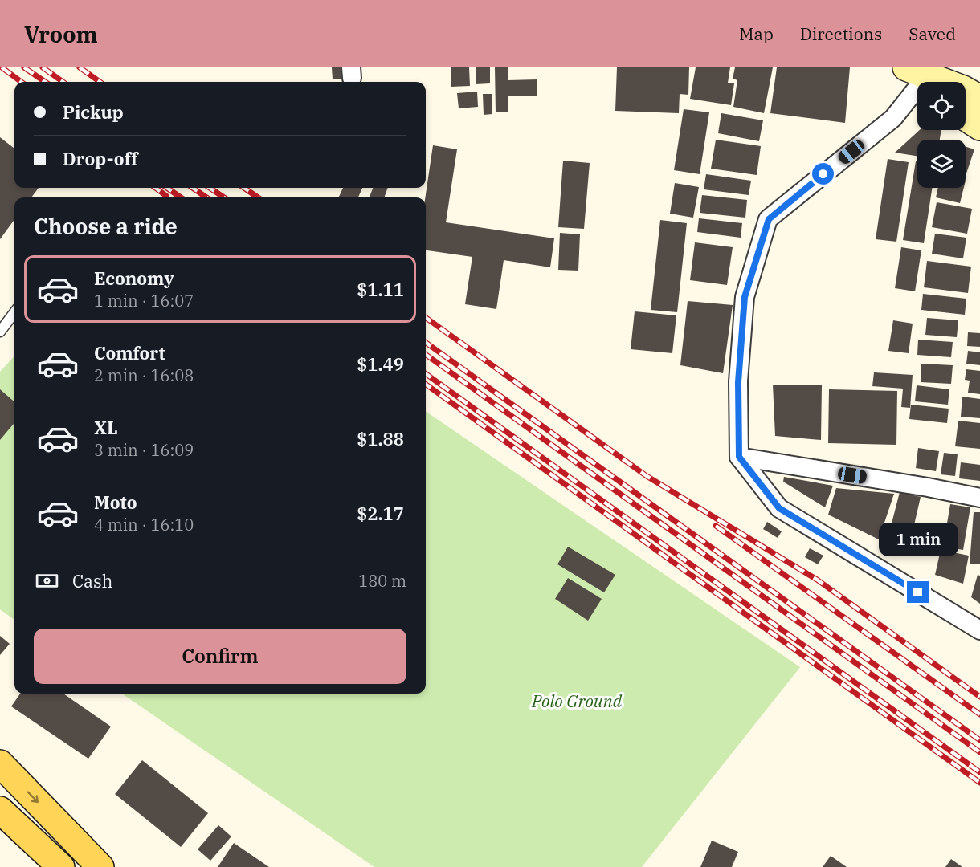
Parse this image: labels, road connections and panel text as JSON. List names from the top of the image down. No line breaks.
{"parks":["Polo Ground"],"page":{"header":"Vroom","nav":["Map","Directions","Saved"],"banner":["Pickup","Drop-off"],"heading":"Choose a ride","list":[{"name":"Economy","note":"1 min · 16:07","value":"$1.11"},{"name":"Comfort","note":"2 min · 16:08","value":"$1.49"},{"name":"XL","note":"3 min · 16:09","value":"$1.88"},{"name":"Moto","note":"4 min · 16:10","value":"$2.17"}],"bubble":"1 min","pay":["Cash","180 m"],"buttons":"Confirm"}}
